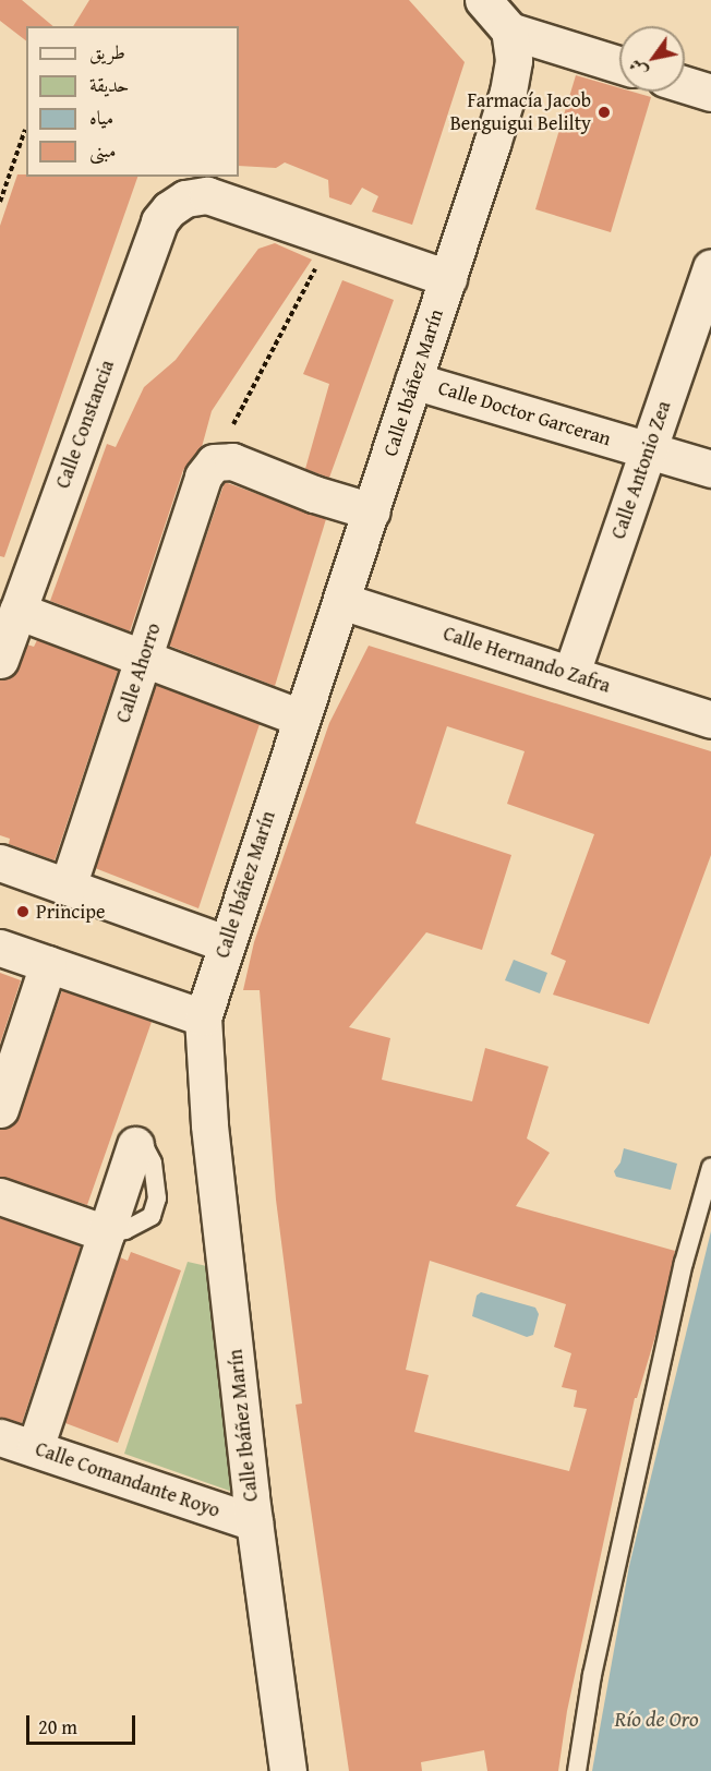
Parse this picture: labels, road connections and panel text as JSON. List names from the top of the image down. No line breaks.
{"streets":{"street":["Calle Ibáñez Marín","Calle Doctor Garceran","Calle Constancia","Calle Antonio Zea","Calle Hernando Zafra","Calle Ahorro","Calle Comandante Royo"]},"crossings":[["Calle Ibáñez Marín","Calle Doctor Garceran"],["Calle Ibáñez Marín","Calle Hernando Zafra"],["Calle Ibáñez Marín","Calle Comandante Royo"],["Calle Doctor Garceran","Calle Antonio Zea"],["Calle Antonio Zea","Calle Hernando Zafra"]],"water":["Río de Oro"],"places":["Farmacía Jacob Benguigui Belilty","Principe"],"legend":["طريق","حديقة","مياه","مبنى"],"scale_bar":"20 m","north":"bottom left"}
